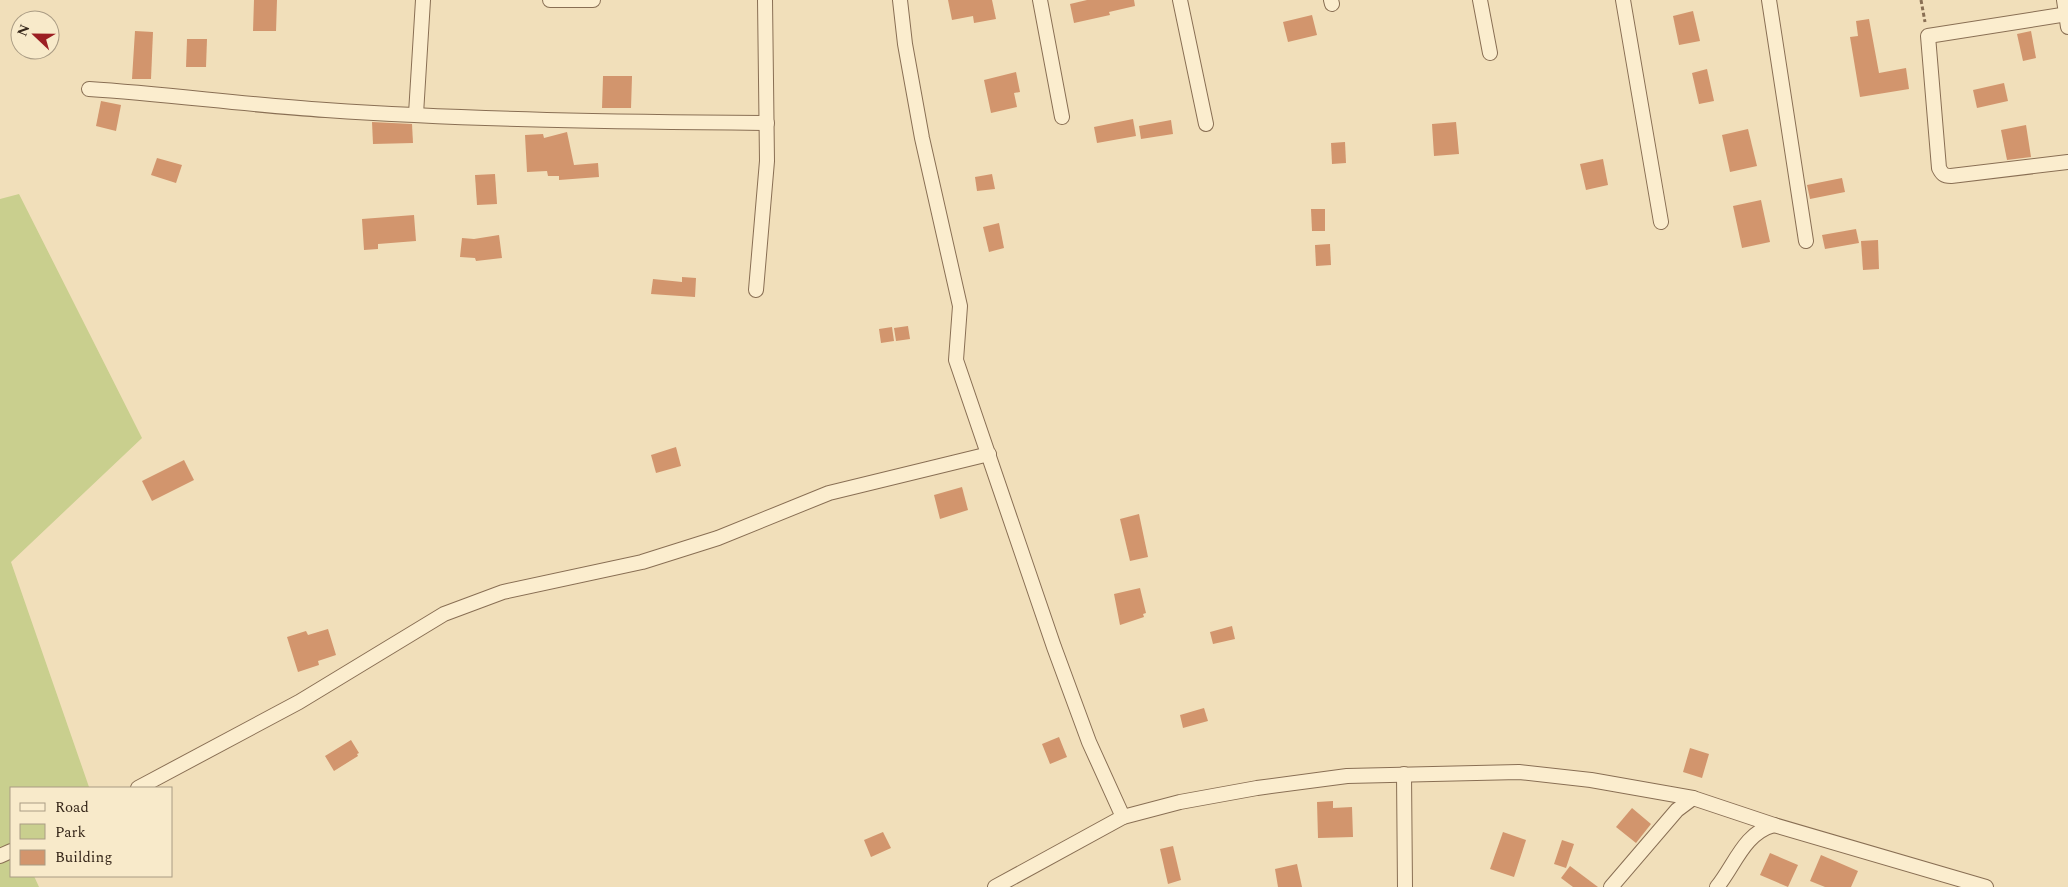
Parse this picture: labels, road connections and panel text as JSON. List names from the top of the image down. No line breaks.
{"legend":["Road","Park","Building"],"north":"left"}
